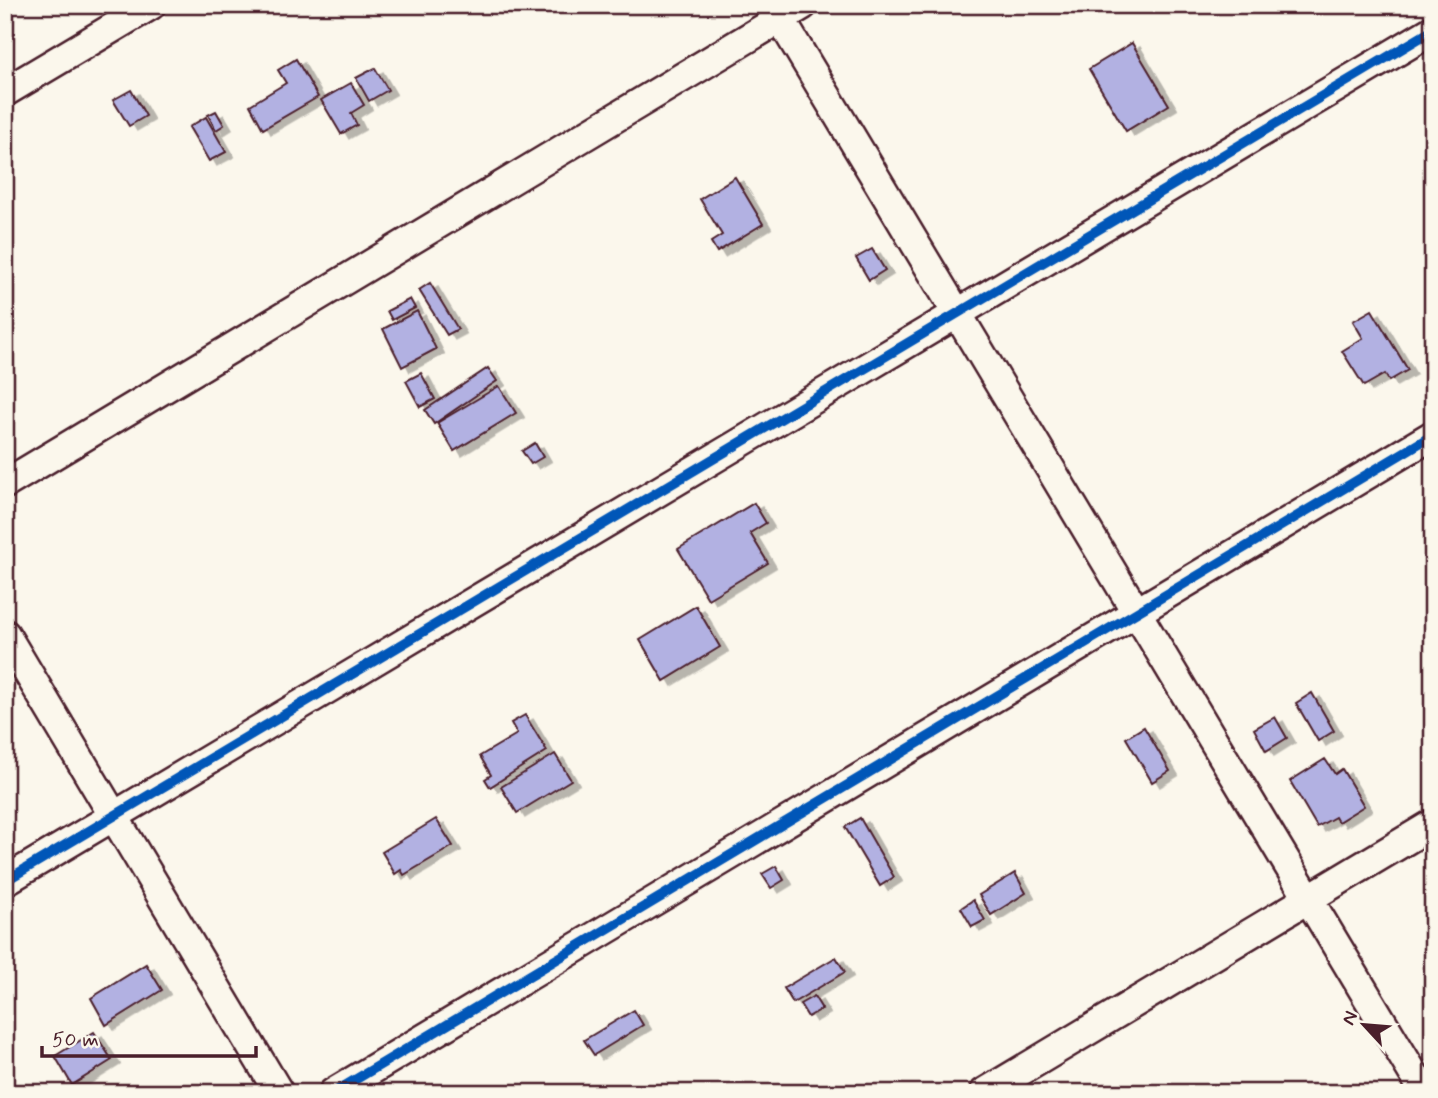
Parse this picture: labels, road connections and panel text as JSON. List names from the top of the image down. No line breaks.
{"scale_bar":"50 m","north":"top left"}
